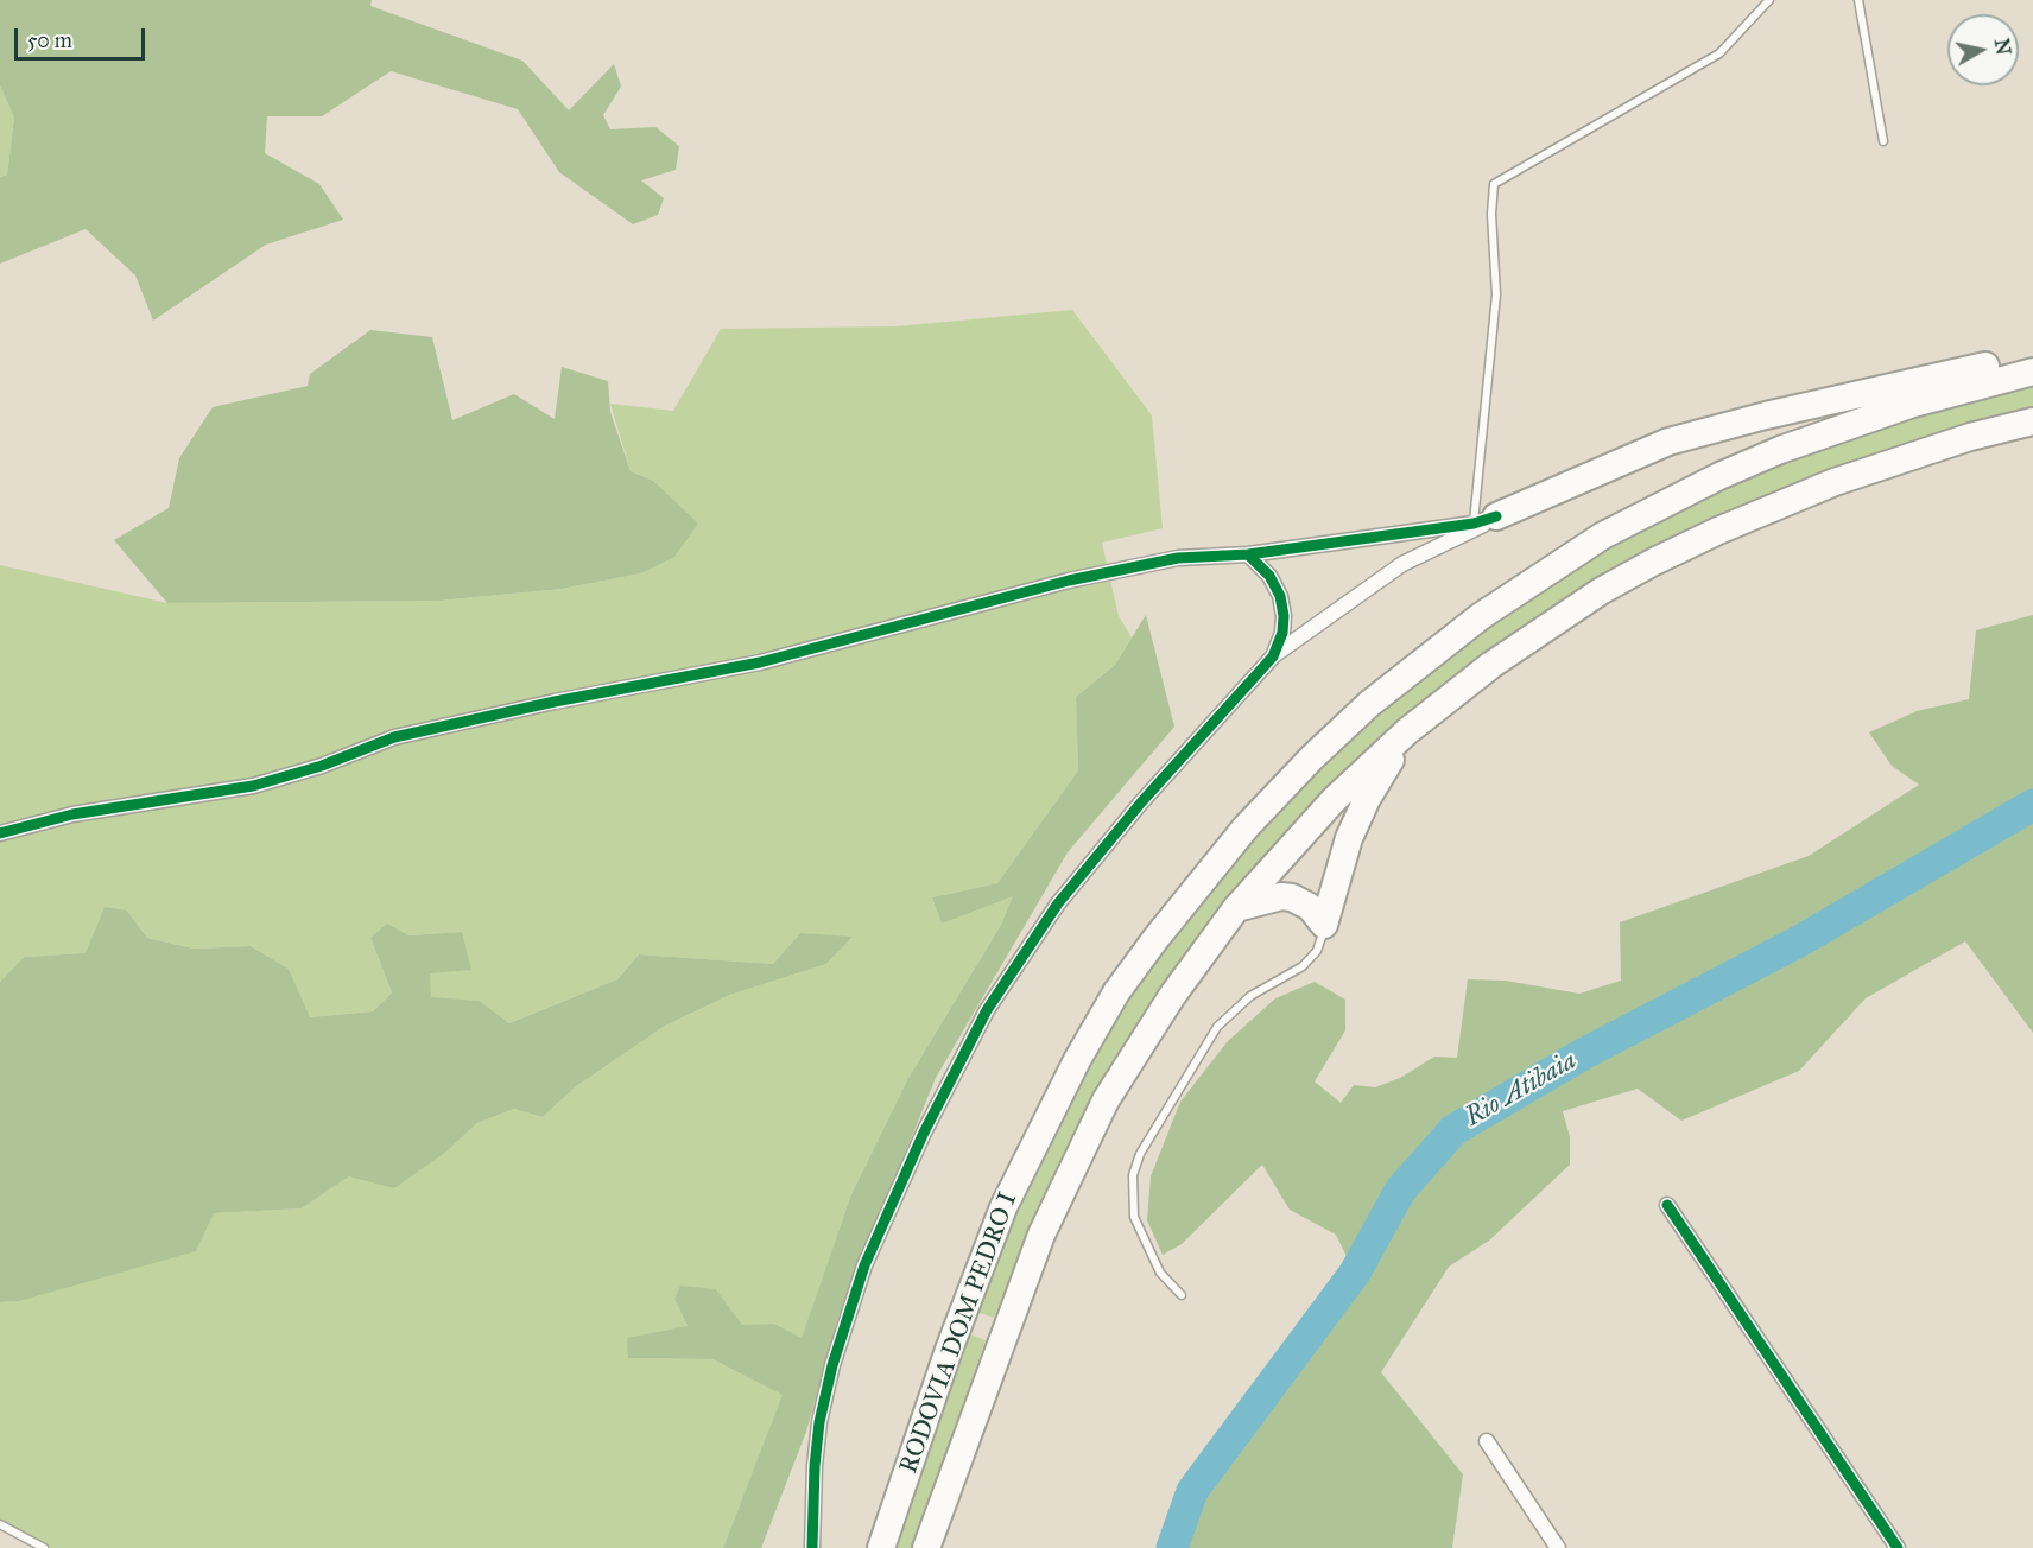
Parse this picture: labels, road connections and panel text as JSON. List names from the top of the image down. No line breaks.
{"streets":{"highway":["RODOVIA DOM PEDRO I"]},"water":["Rio Atibaia"],"scale_bar":"50 m","north":"right"}
